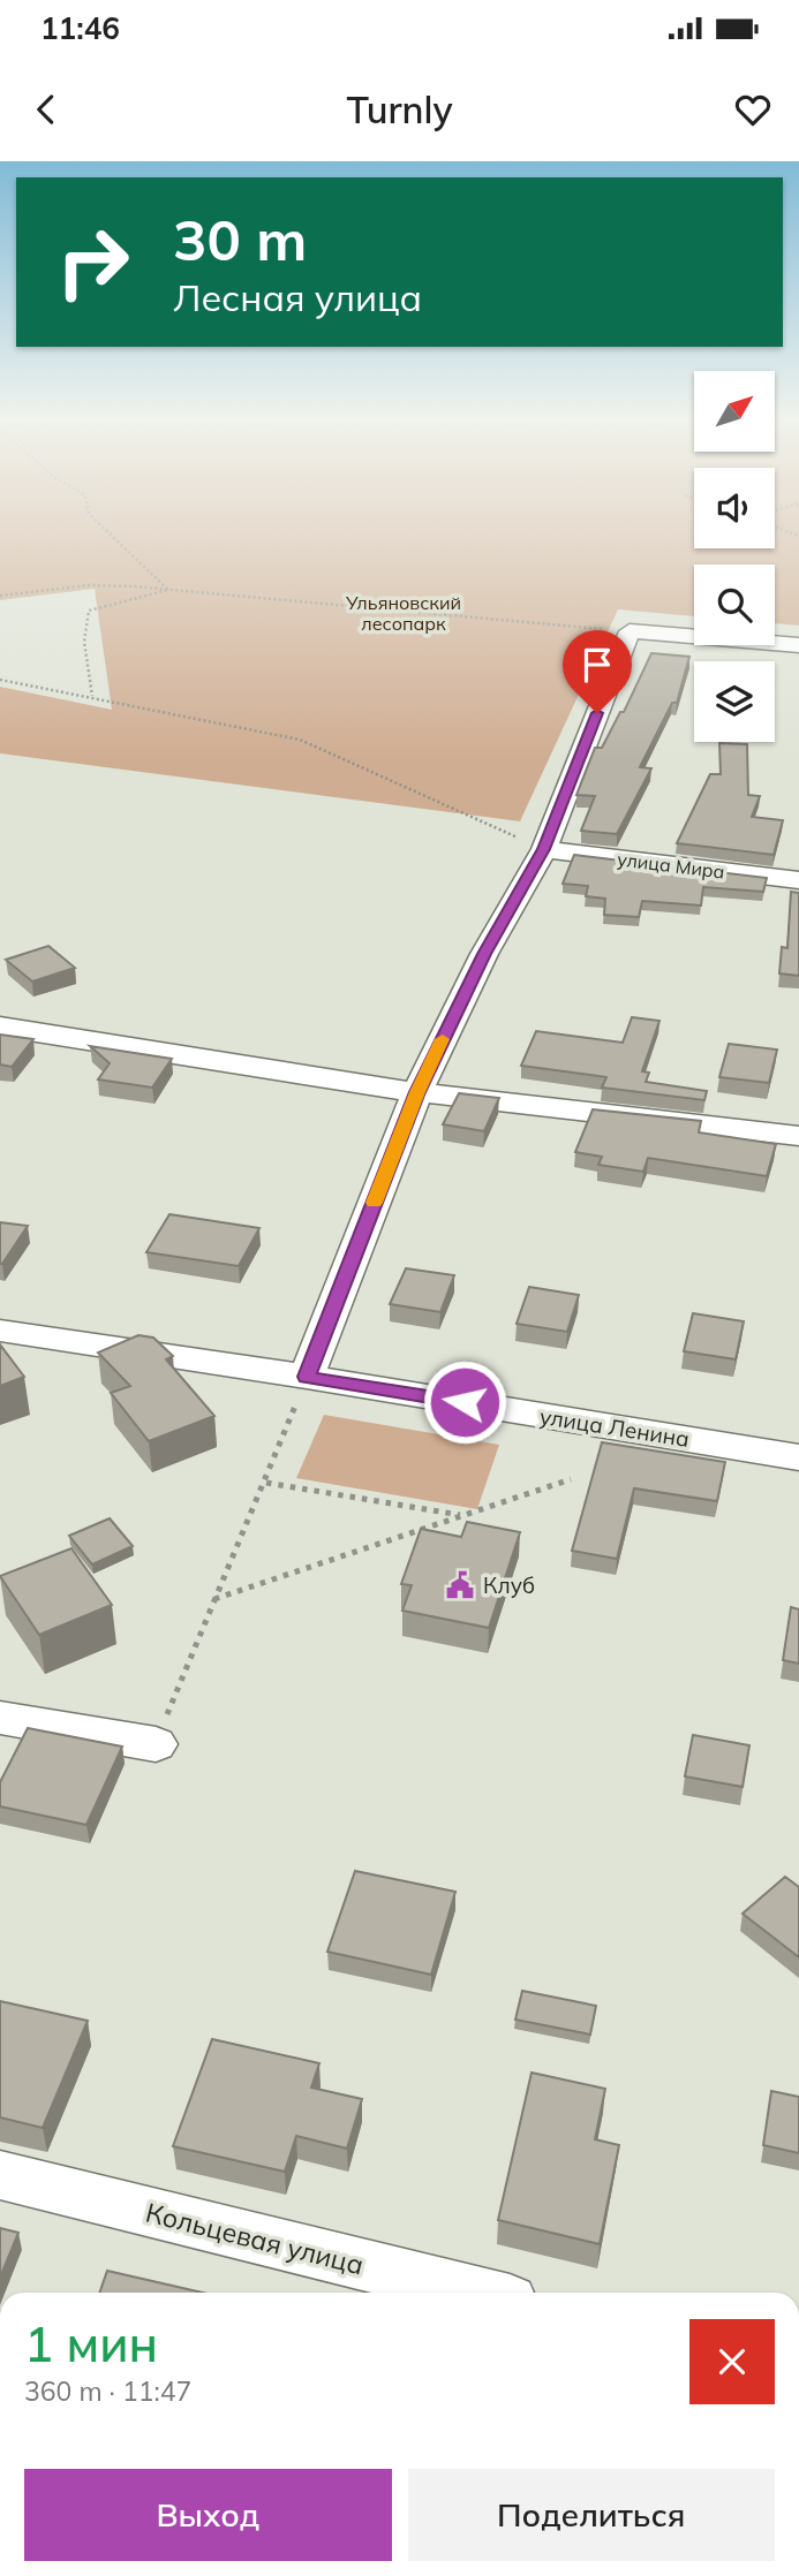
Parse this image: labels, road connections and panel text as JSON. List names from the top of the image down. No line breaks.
{"streets":{"street":["улица Мира","улица Ленина","Кольцевая улица"]},"parks":["Ульяновский лесопарк"],"places":{"public building":["Клуб"]},"north":"top right","page":{"status":"11:46","header":"Turnly","turn":["30 m","Лесная улица"],"heading":["1 мин","360 m · 11:47"],"buttons":["Выход","Поделиться"]}}
